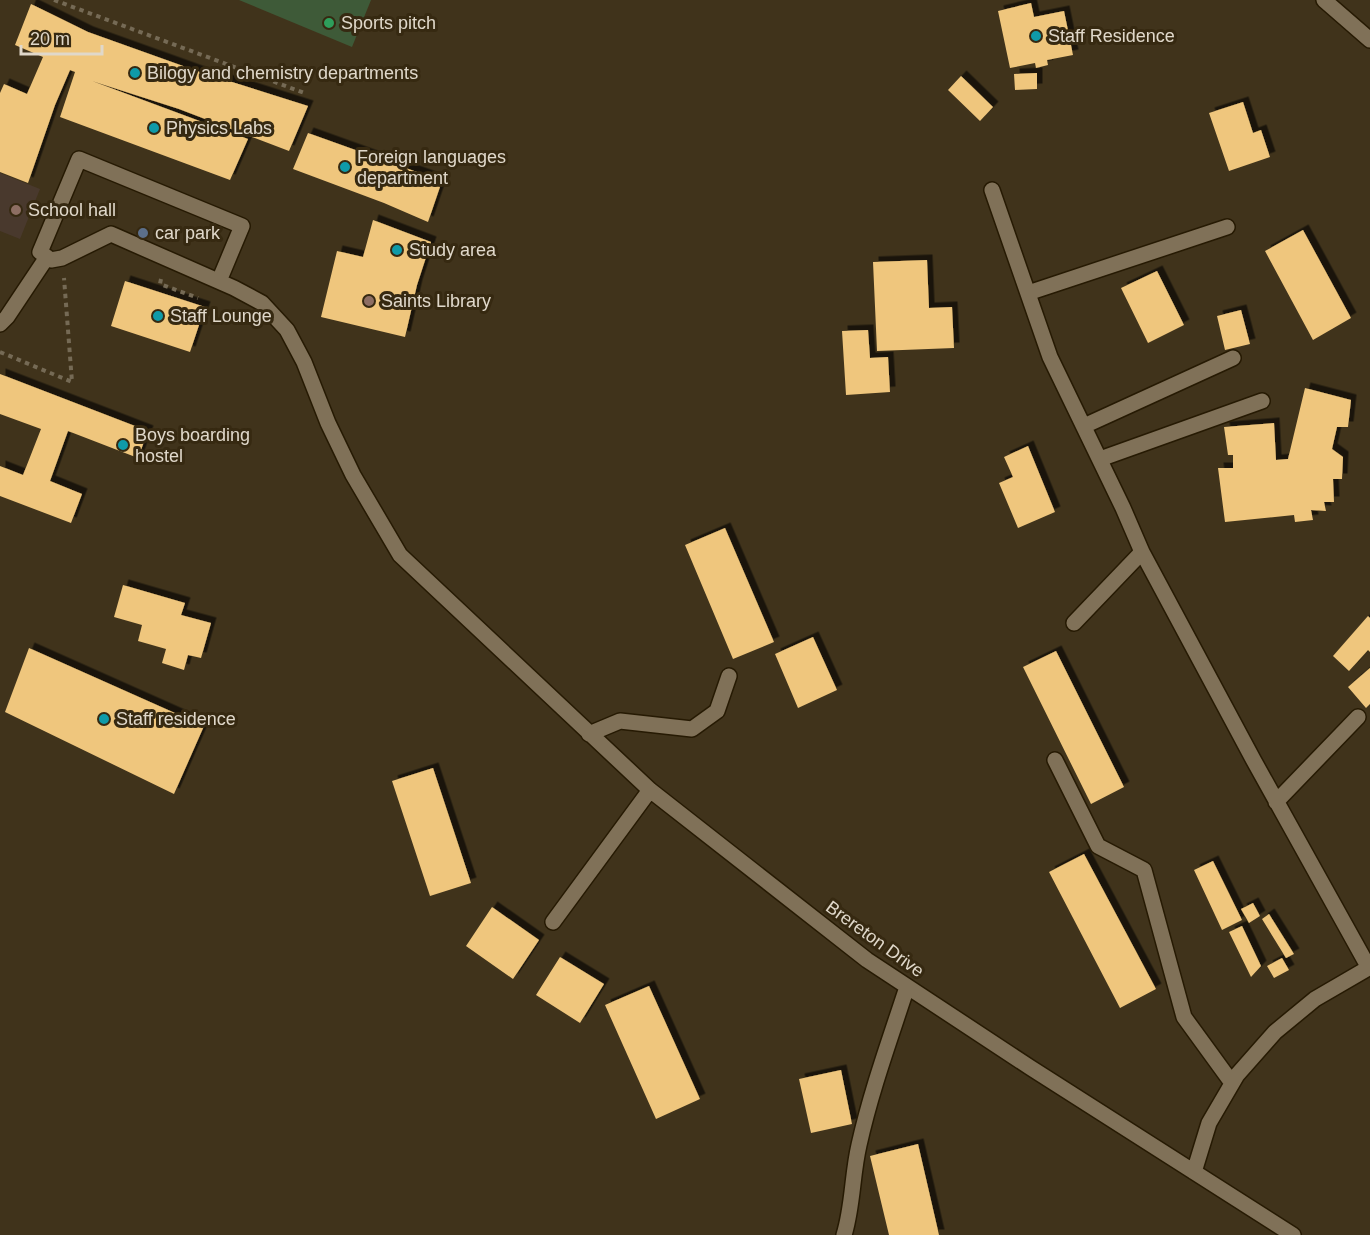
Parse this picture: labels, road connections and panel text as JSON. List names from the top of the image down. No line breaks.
{"streets":{"street":["Brereton Drive"]},"places":["Sports pitch","Staff Residence","Bilogy and chemistry departments","Physics Labs","Foreign languages department","School hall","car park","Study area","Saints Library","Staff Lounge","Boys boarding hostel","Staff residence"],"scale_bar":"20 m"}
